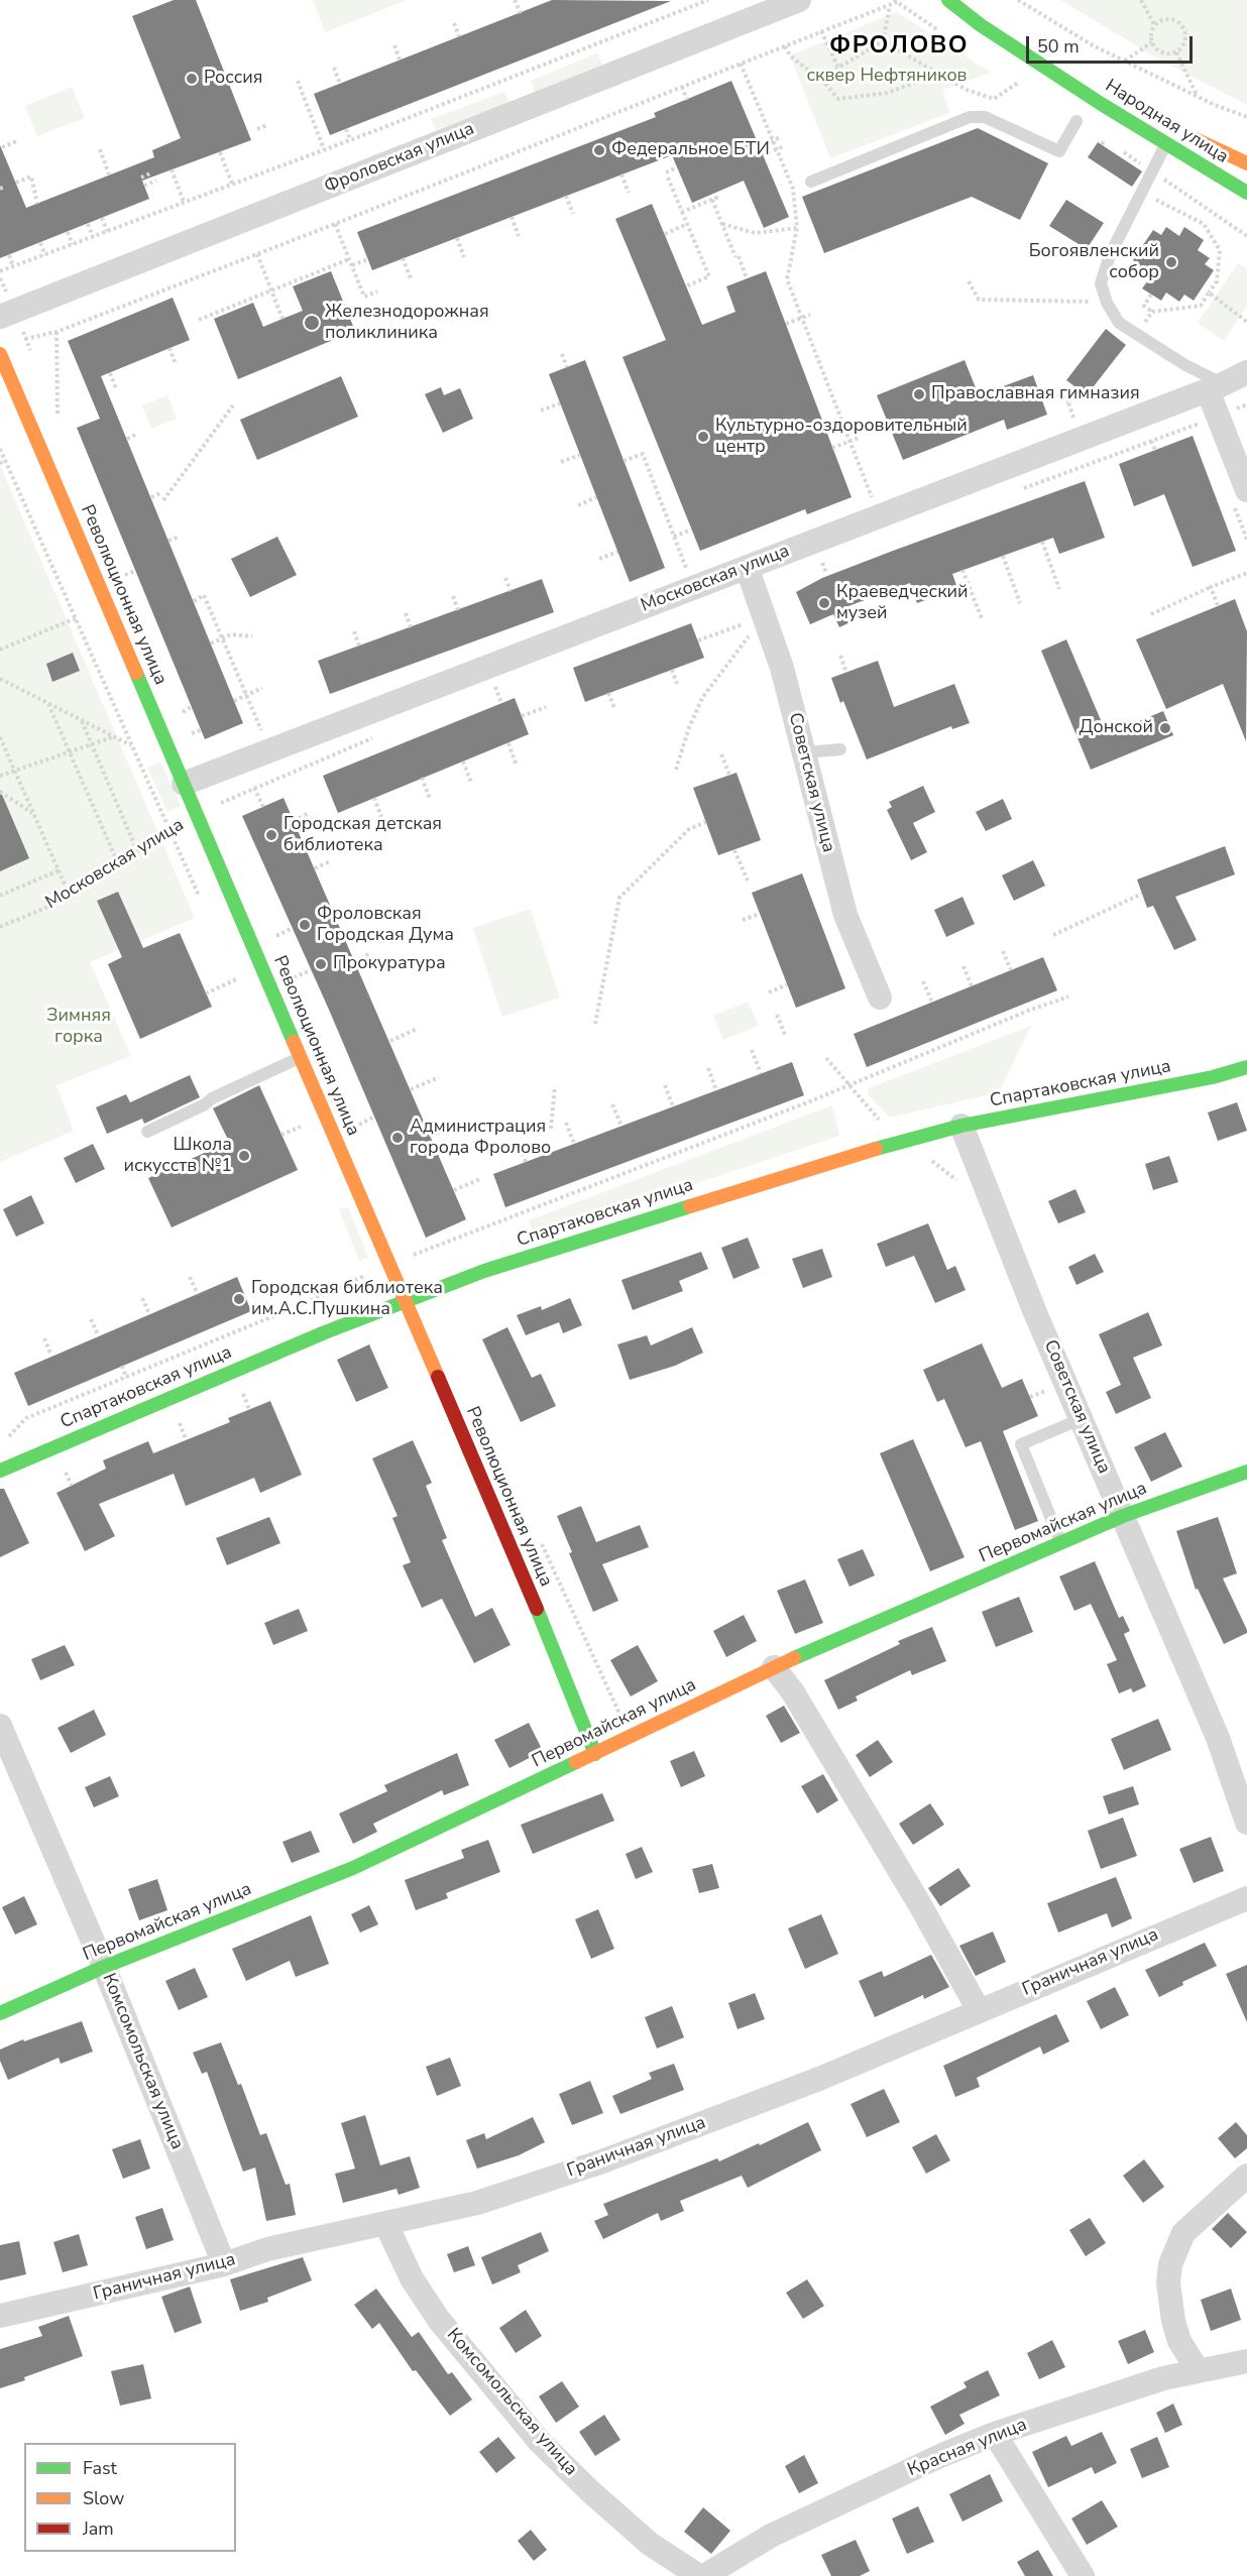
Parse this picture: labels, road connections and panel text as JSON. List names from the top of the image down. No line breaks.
{"streets":{"street":["Народная улица","Фроловская улица","Московская улица","Революционная улица","Советская улица","Спартаковская улица","Первомайская улица","Граничная улица","Комсомольская улица","Красная улица"]},"crossings":[["Московская улица","Революционная улица"],["Московская улица","Советская улица"],["Революционная улица","Спартаковская улица"],["Революционная улица","Первомайская улица"],["Советская улица","Спартаковская улица"],["Советская улица","Первомайская улица"],["Первомайская улица","Комсомольская улица"],["Граничная улица","Комсомольская улица"]],"districts":["ФРОЛОВО"],"parks":["сквер Нефтяников","Зимняя горка"],"places":["Россия","Федеральное БТИ","Богоявленский собор","Железнодорожная поликлиника","Православная гимназия","Культурно-оздоровительный центр","Краеведческий музей","Донской","Городская детская библиотека","Фроловская Городская Дума","Прокуратура","Администрация города Фролово","Школа искусств №1","Городская библиотека им.А.С.Пушкина"],"legend":["Fast","Slow","Jam"],"scale_bar":"50 m"}
